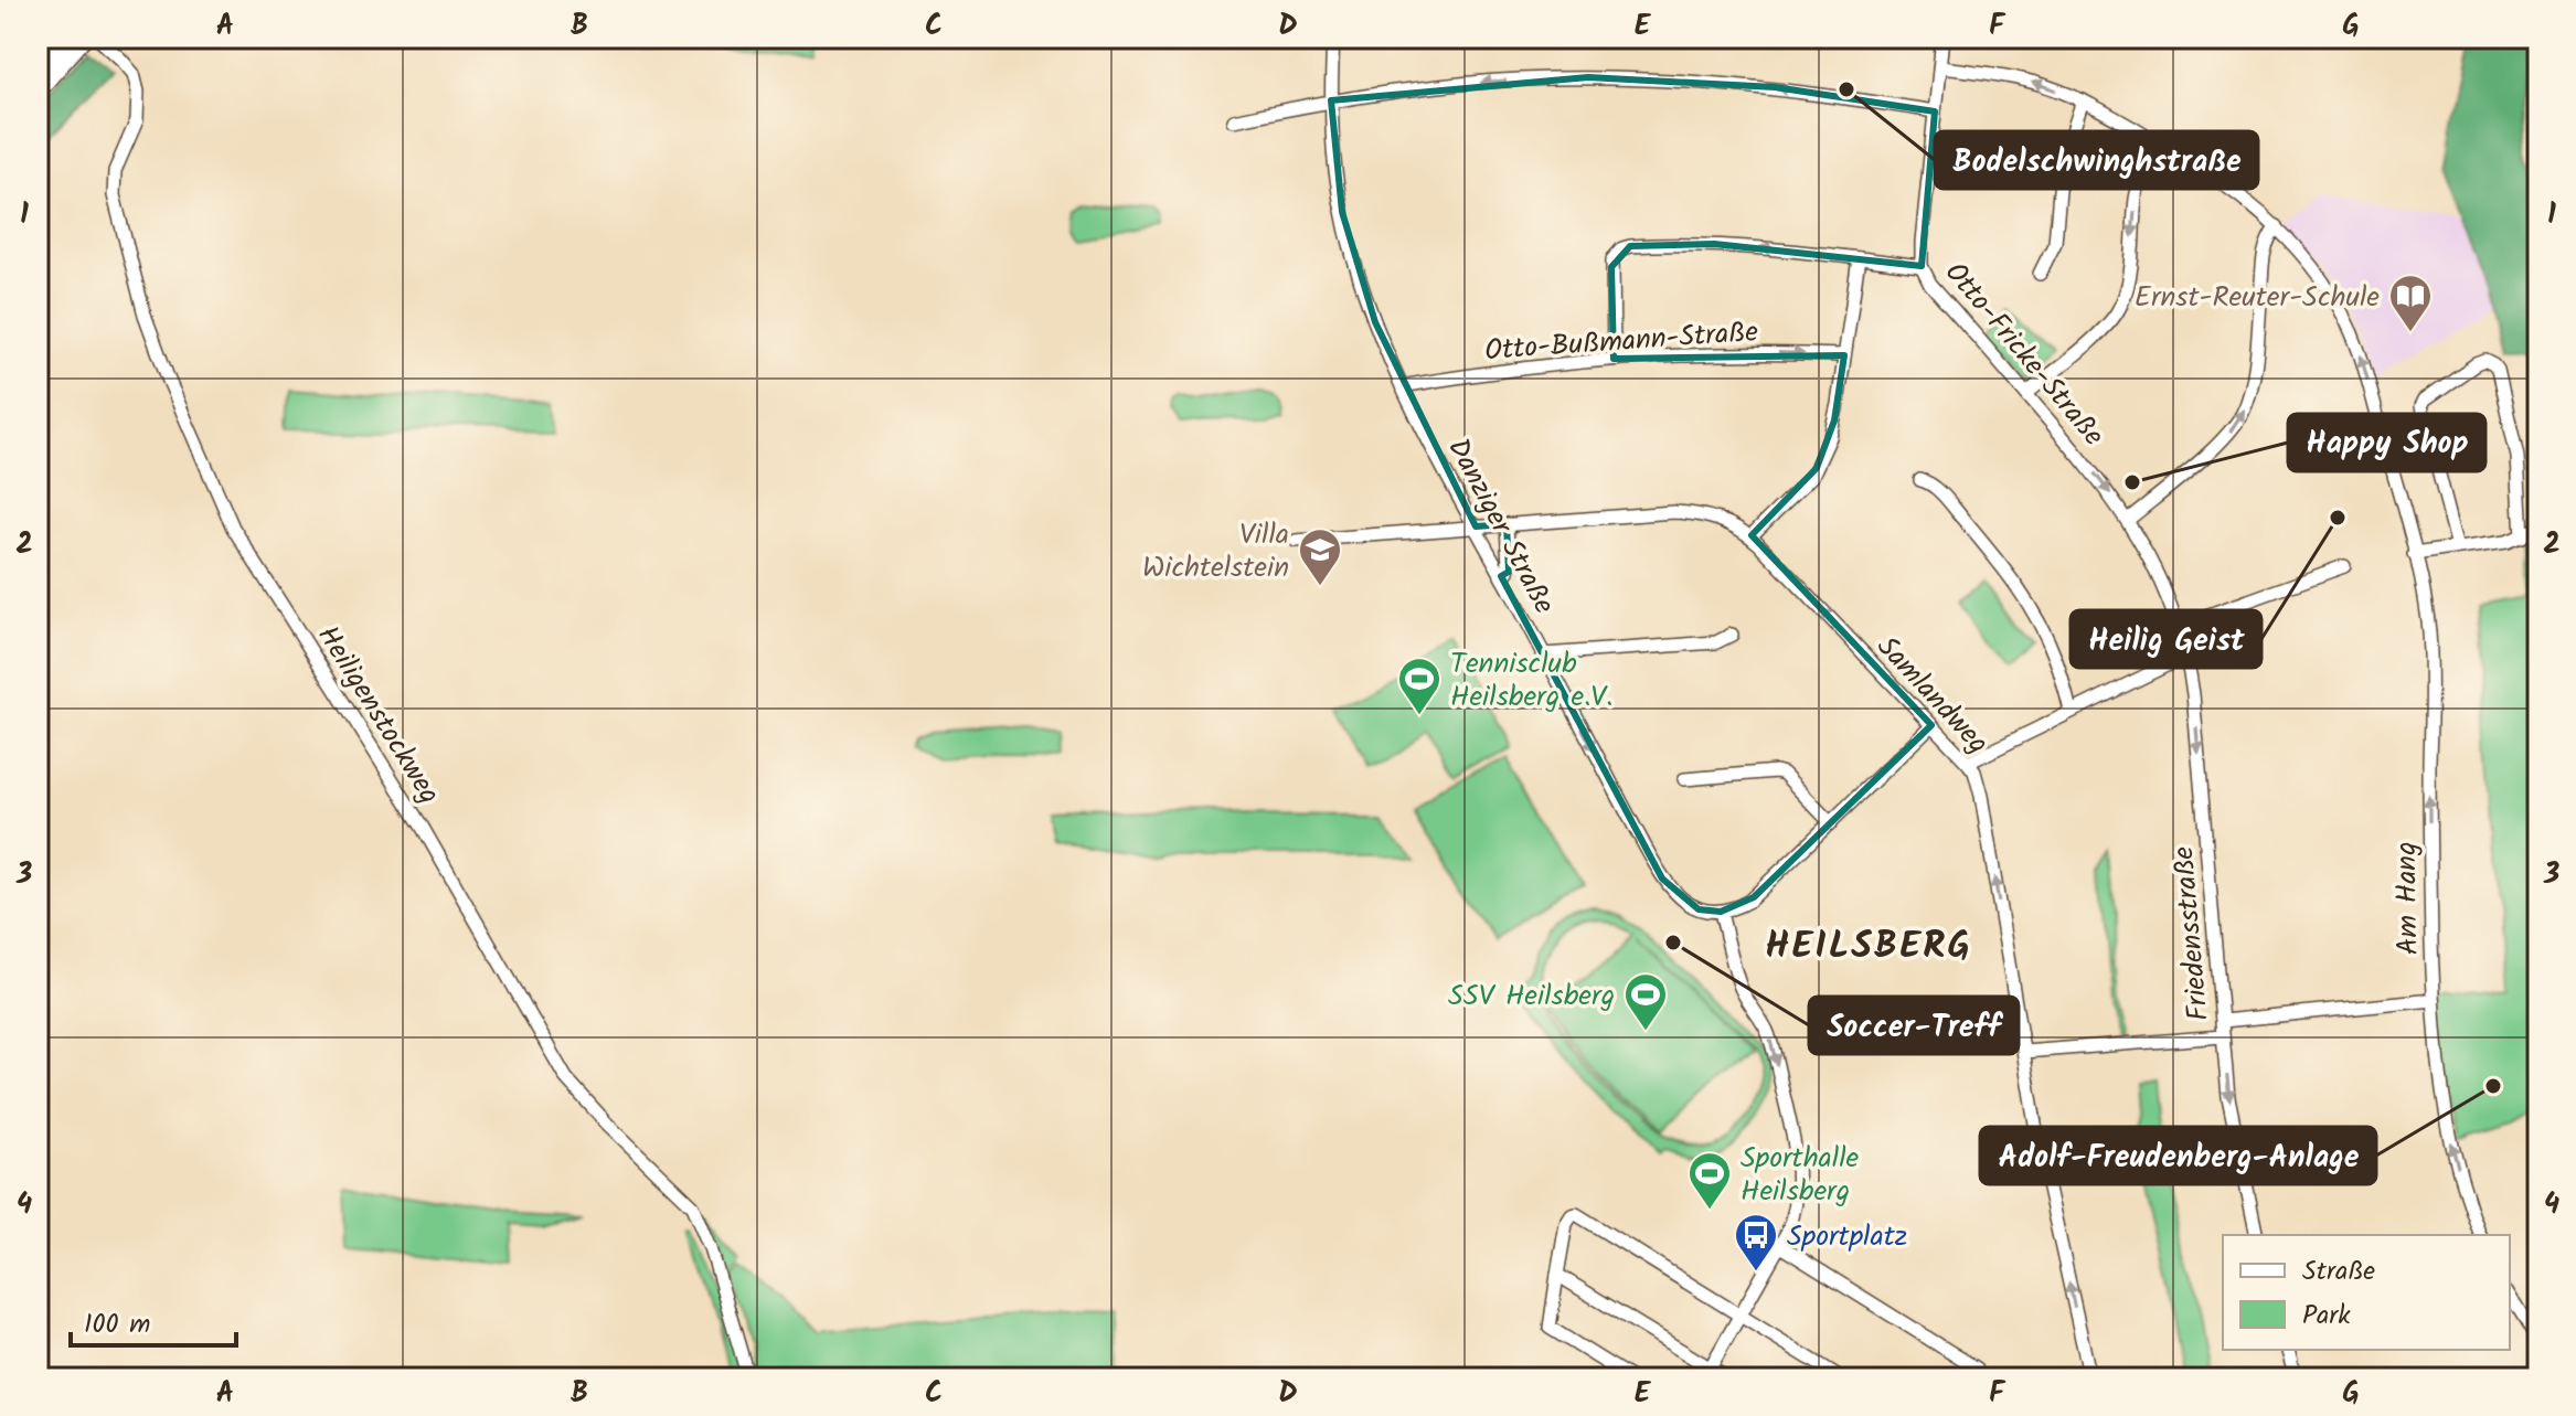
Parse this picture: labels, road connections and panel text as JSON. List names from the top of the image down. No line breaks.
{"streets":{"street":["Otto-Bußmann-Straße","Otto-Fricke-Straße","Danziger Straße","Samlandweg","Heiligenstockweg","Am Hang","Friedensstraße"]},"crossings":[["Otto-Bußmann-Straße","Danziger Straße"],["Otto-Fricke-Straße","Am Hang"],["Otto-Fricke-Straße","Friedensstraße"],["Danziger Straße","Samlandweg"]],"one_way":["Otto-Bußmann-Straße","Samlandweg","Am Hang","Friedensstraße"],"districts":["HEILSBERG"],"places":{"other":["Bodelschwinghstraße","Happy Shop","Heilig Geist","Soccer-Treff","Adolf-Freudenberg-Anlage"],"library":["Ernst-Reuter-Schule"],"school or university":["Villa Wichtelstein"],"sports":["Tennisclub Heilsberg e.V.","SSV Heilsberg","Sporthalle Heilsberg"],"bus stop":["Sportplatz"]},"legend":["Straße","Park"],"scale_bar":"100 m","grid":{"columns":["A","B","C","D","E","F","G"],"rows":["1","2","3","4"]}}
